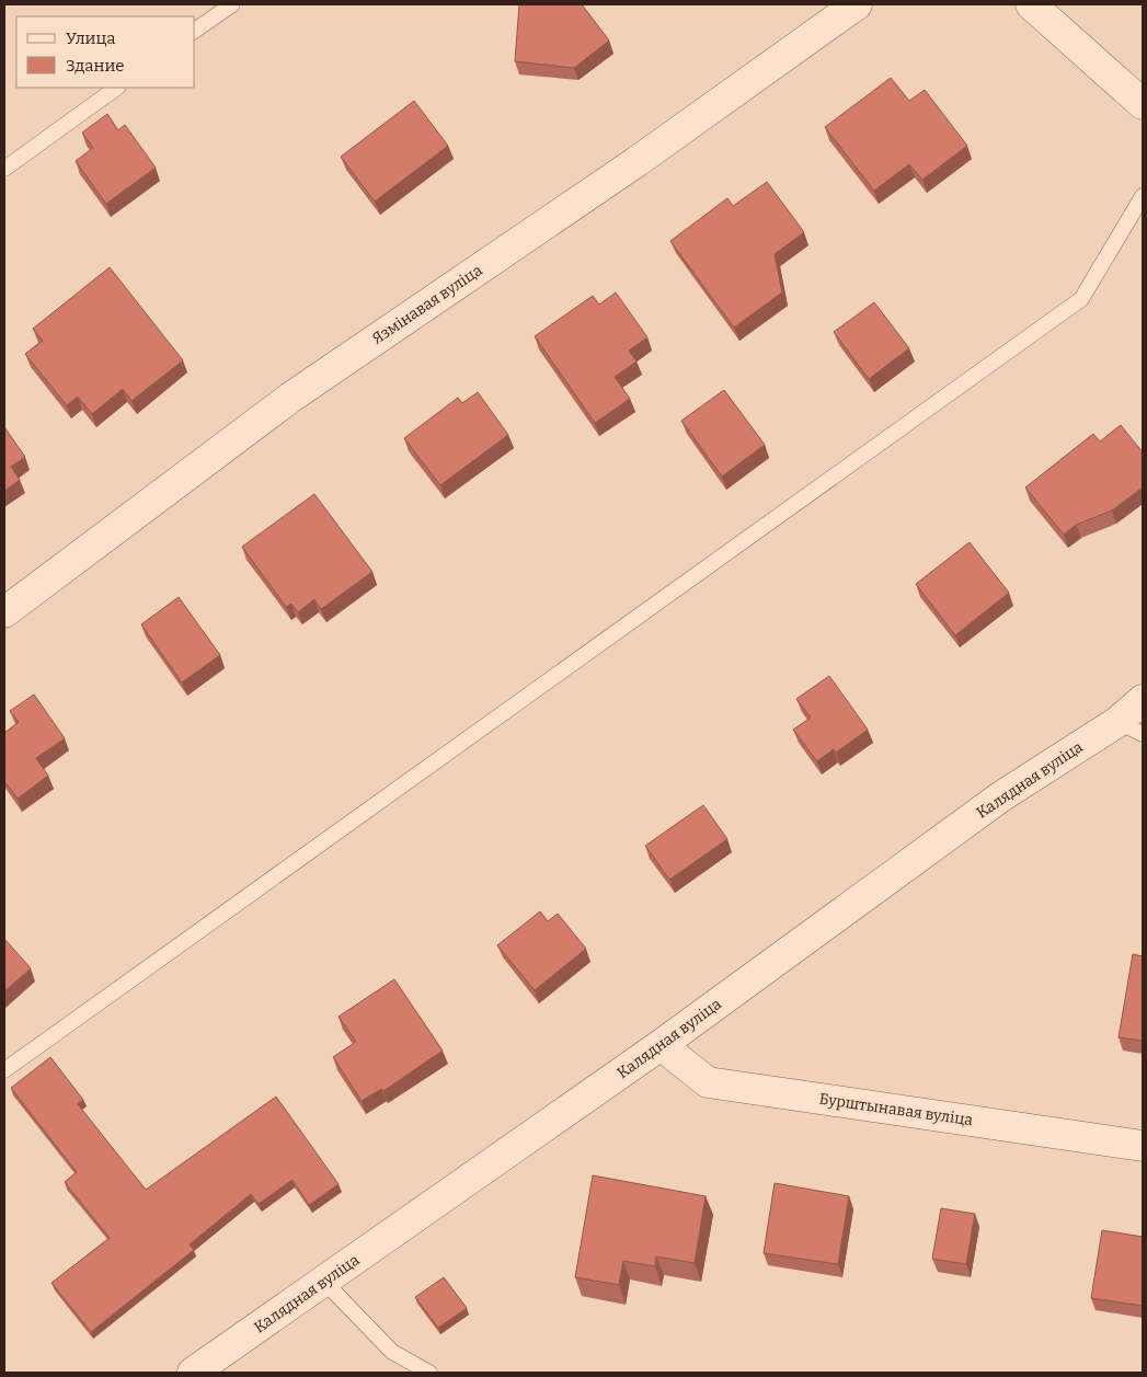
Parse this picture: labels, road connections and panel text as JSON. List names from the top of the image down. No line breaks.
{"streets":{"street":["Язмінавая вуліца","Калядная вуліца","Бурштынавая вуліца"]},"crossings":[["Калядная вуліца","Бурштынавая вуліца"]],"legend":["Улица","Здание"]}
